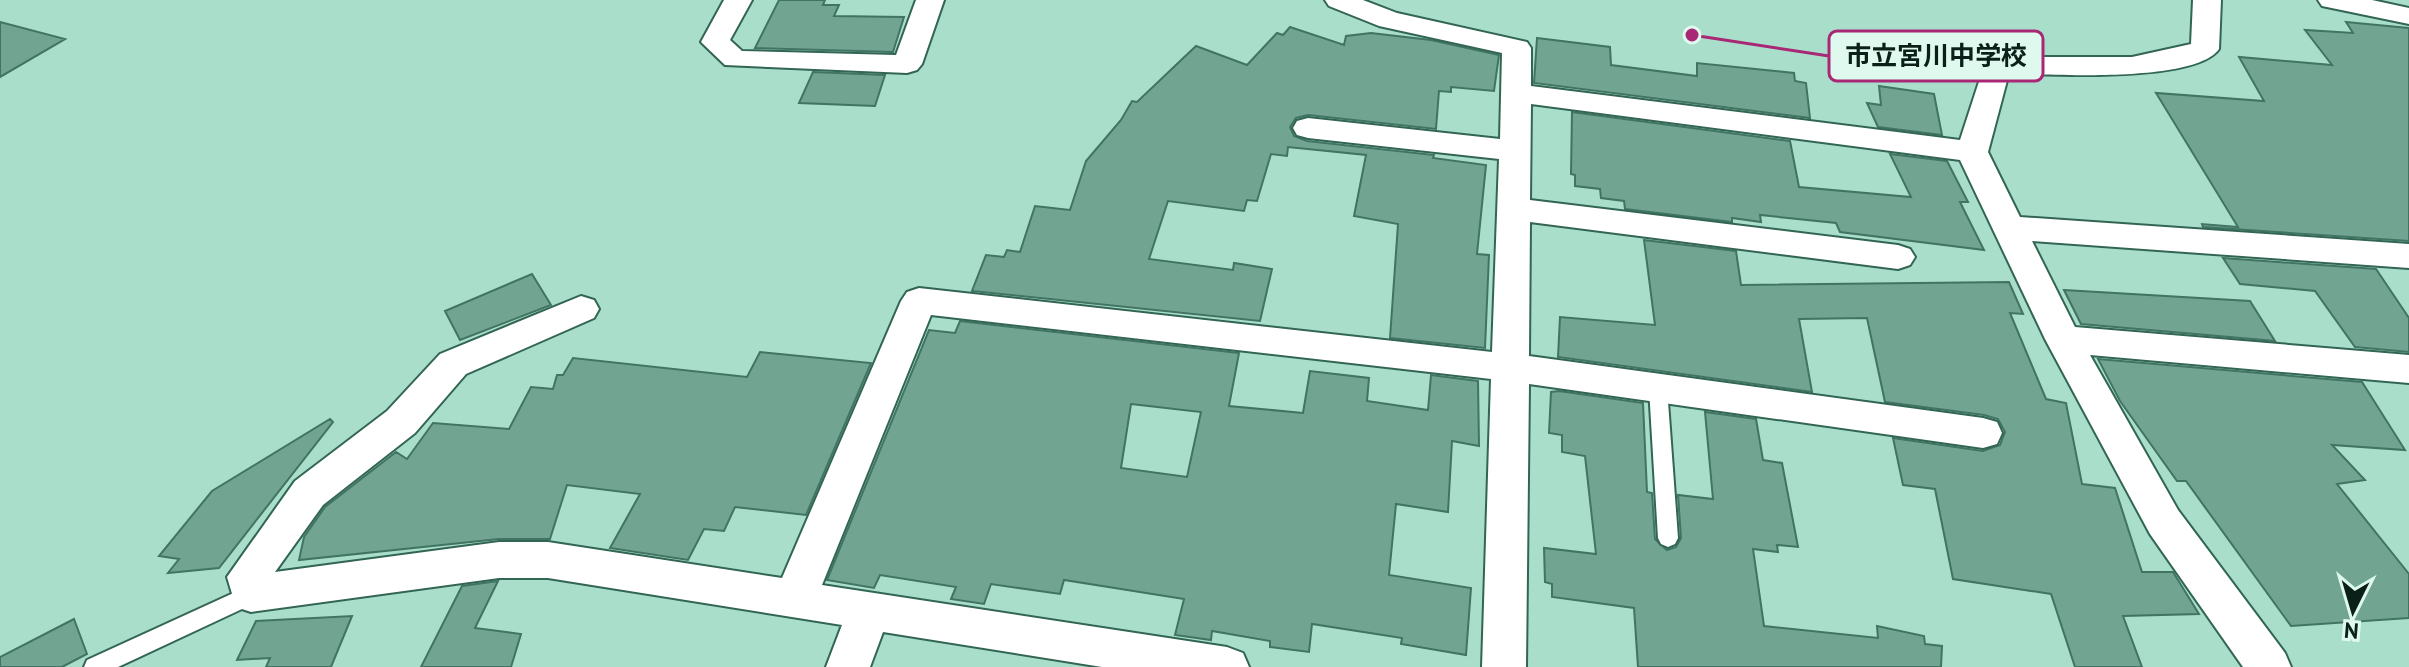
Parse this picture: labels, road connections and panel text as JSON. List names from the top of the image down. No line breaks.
{"places":["市立宮川中学校"],"north":"bottom"}
